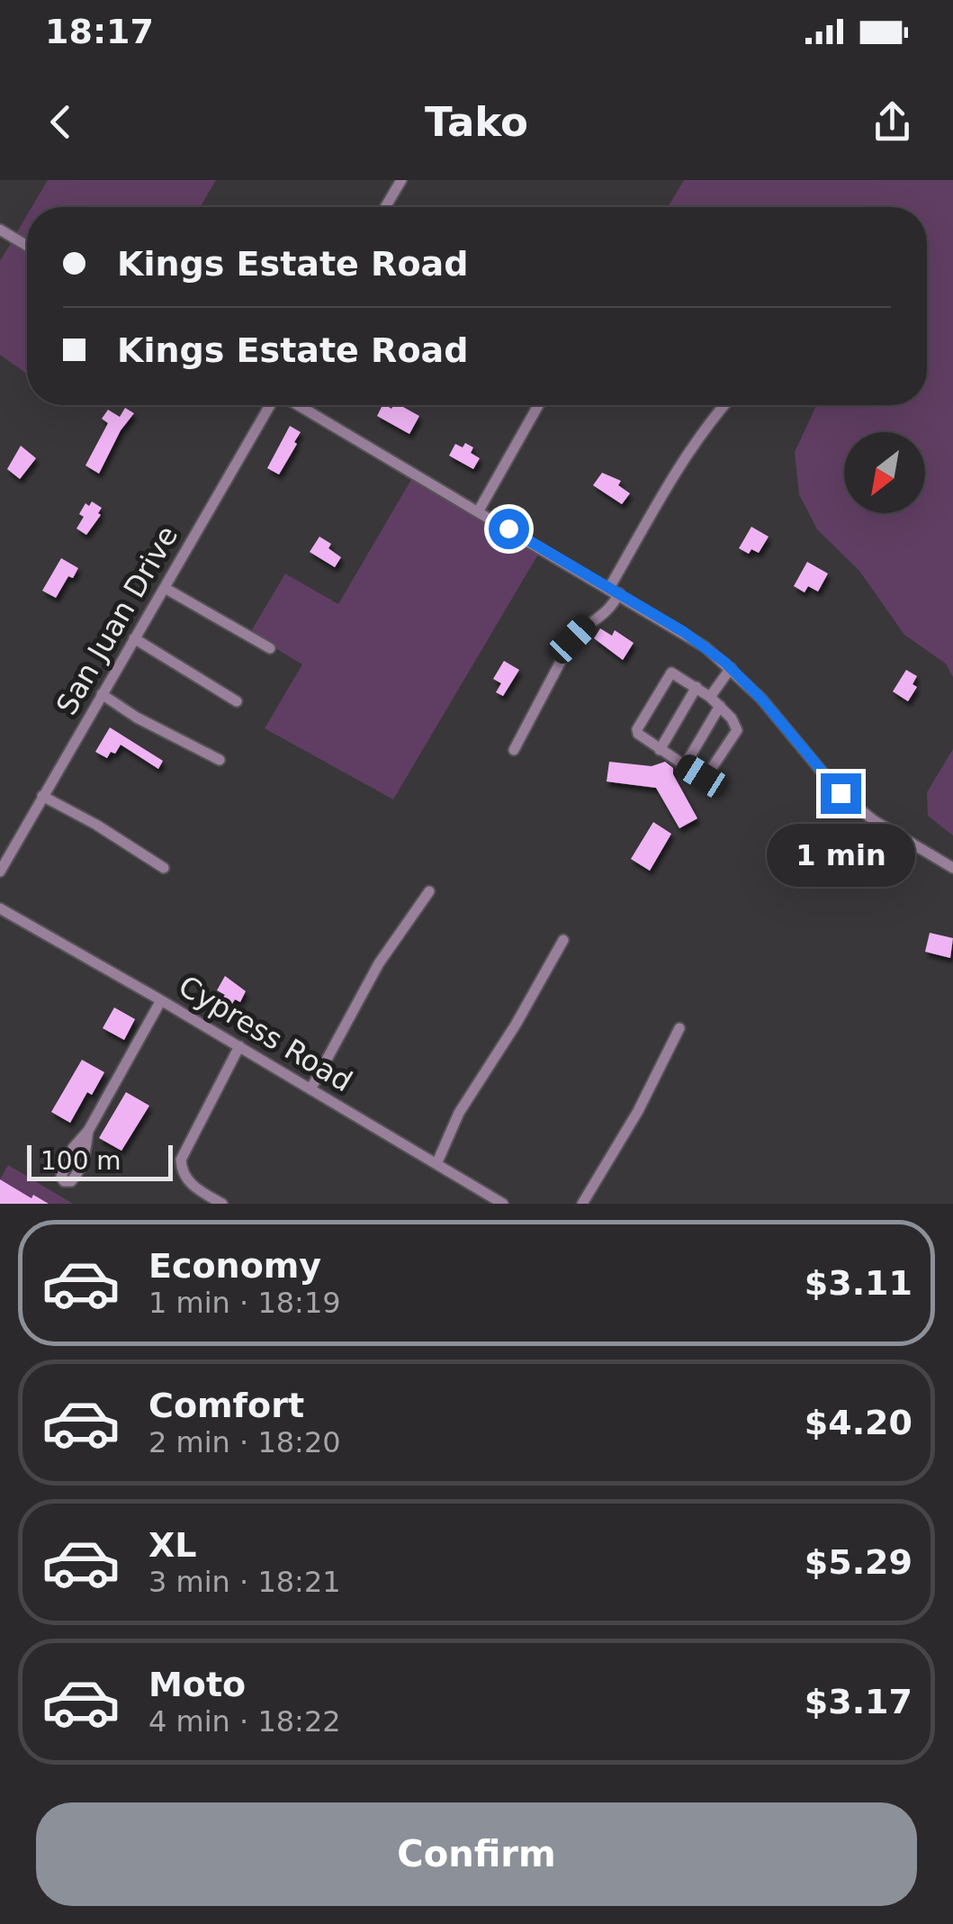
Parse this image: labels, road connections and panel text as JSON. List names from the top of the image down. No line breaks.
{"streets":{"street":["San Juan Drive","Cypress Road"]},"scale_bar":"100 m","north":"bottom left","page":{"status":"18:17","header":"Tako","banner":["Kings Estate Road","Kings Estate Road"],"bubble":"1 min","scale":"100 m","list":[{"name":"Economy","note":"1 min · 18:19","value":"$3.11"},{"name":"Comfort","note":"2 min · 18:20","value":"$4.20"},{"name":"XL","note":"3 min · 18:21","value":"$5.29"},{"name":"Moto","note":"4 min · 18:22","value":"$3.17"}],"buttons":"Confirm"}}
